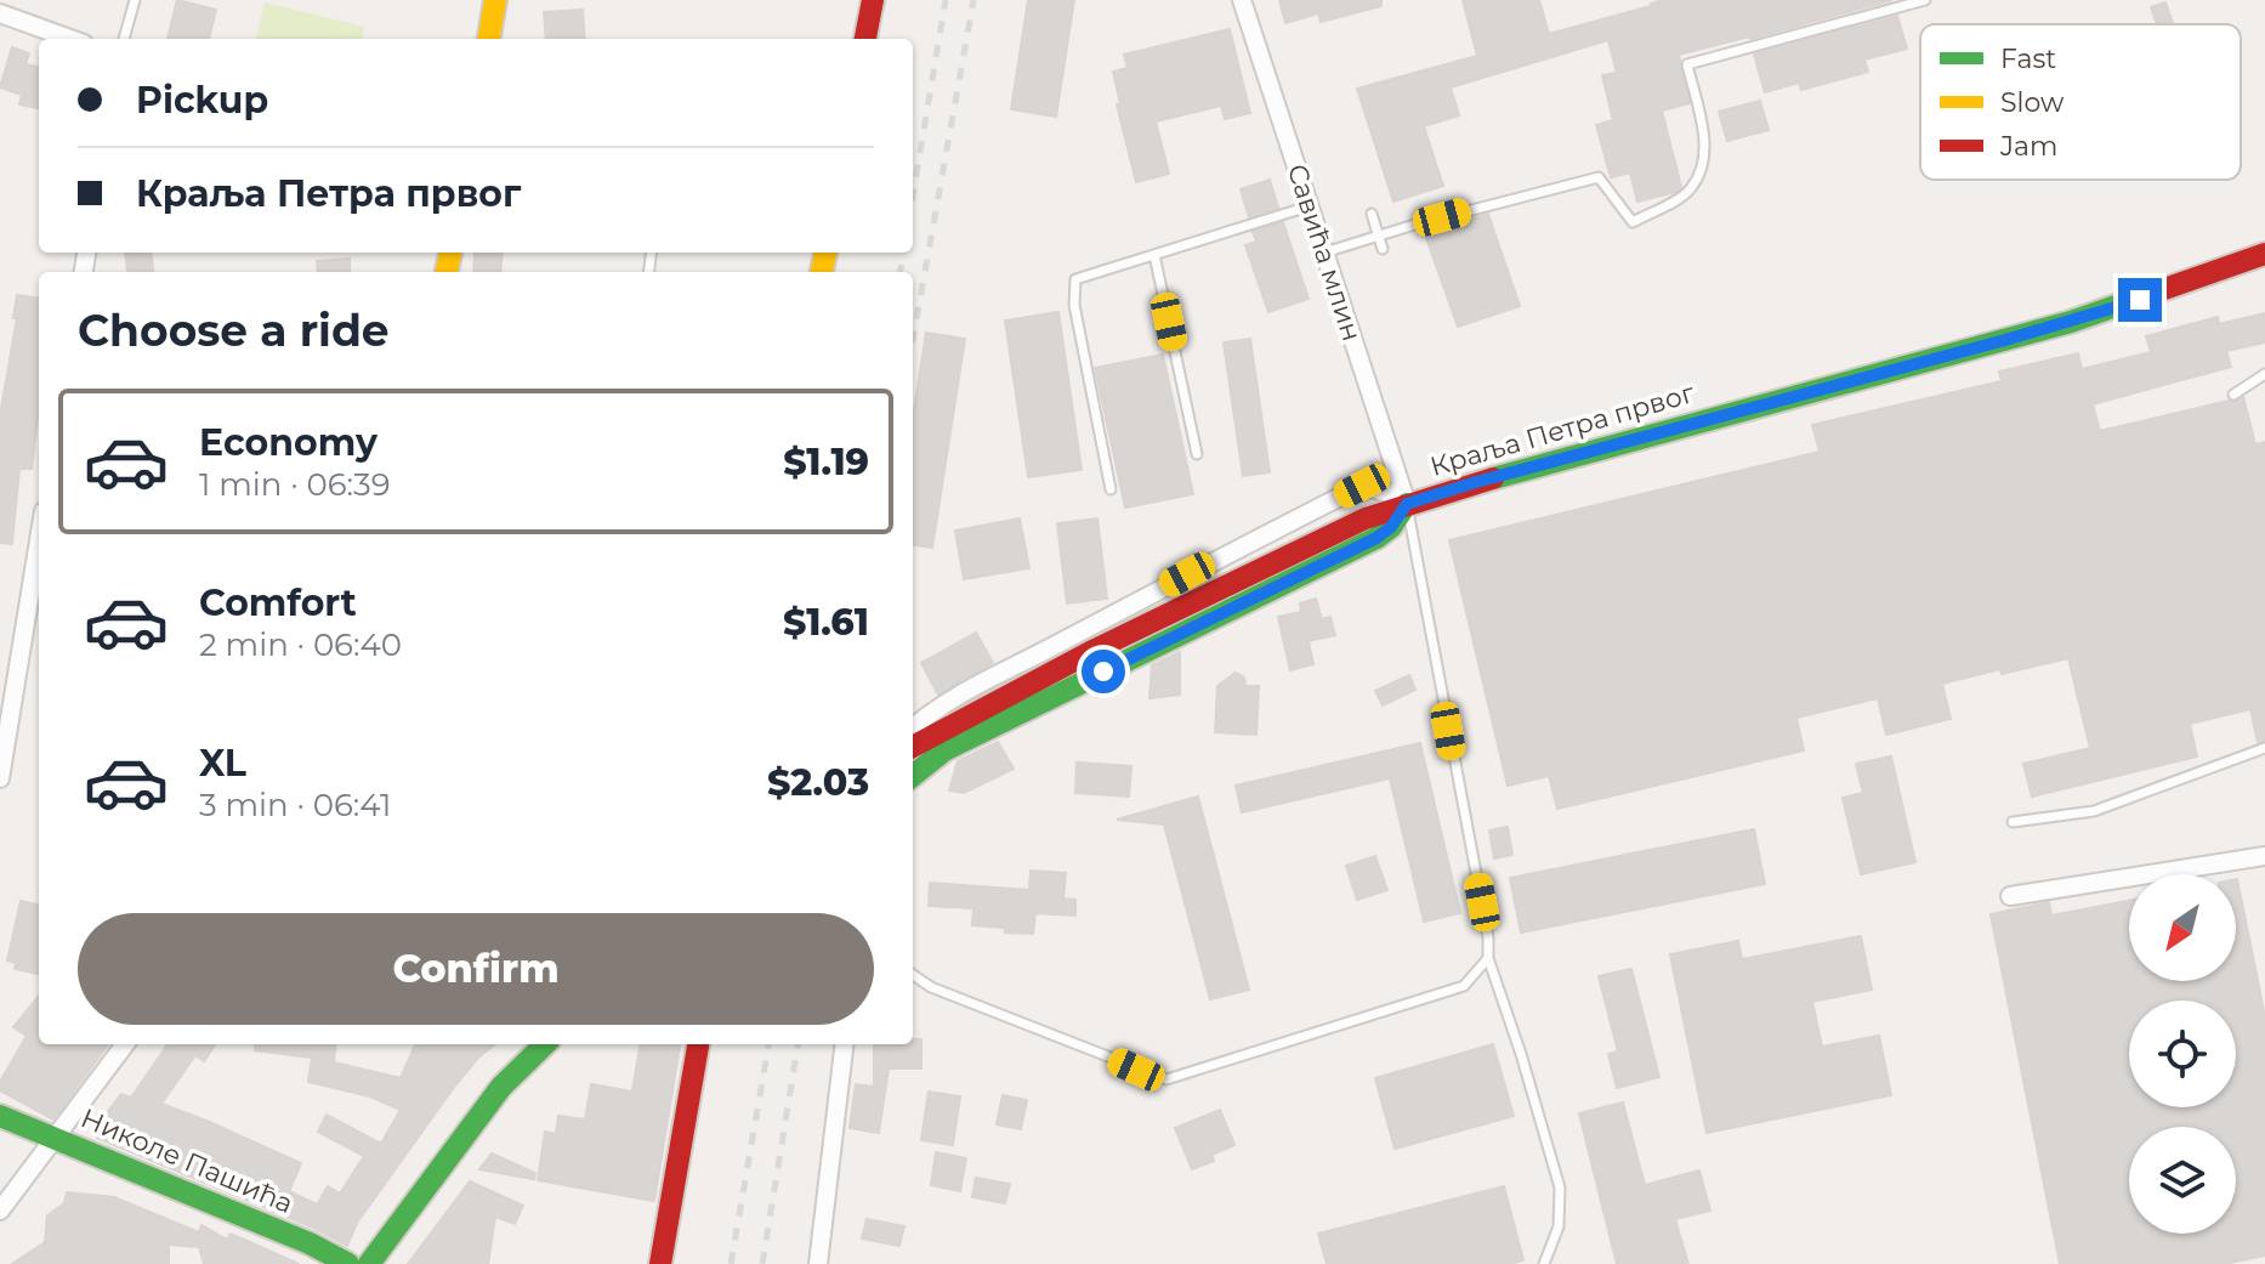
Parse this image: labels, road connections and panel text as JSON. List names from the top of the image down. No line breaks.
{"streets":{"main road":["Краља Петра првог","Николе Пашића"],"street":["Савића млин"]},"crossings":[["Савића млин","Краља Петра првог"]],"legend":["Fast","Slow","Jam"],"north":"bottom left","page":{"banner":["Pickup","Краља Петра првог"],"heading":"Choose a ride","list":[{"name":"Economy","note":"1 min · 06:39","value":"$1.19"},{"name":"Comfort","note":"2 min · 06:40","value":"$1.61"},{"name":"XL","note":"3 min · 06:41","value":"$2.03"}],"buttons":"Confirm"}}
